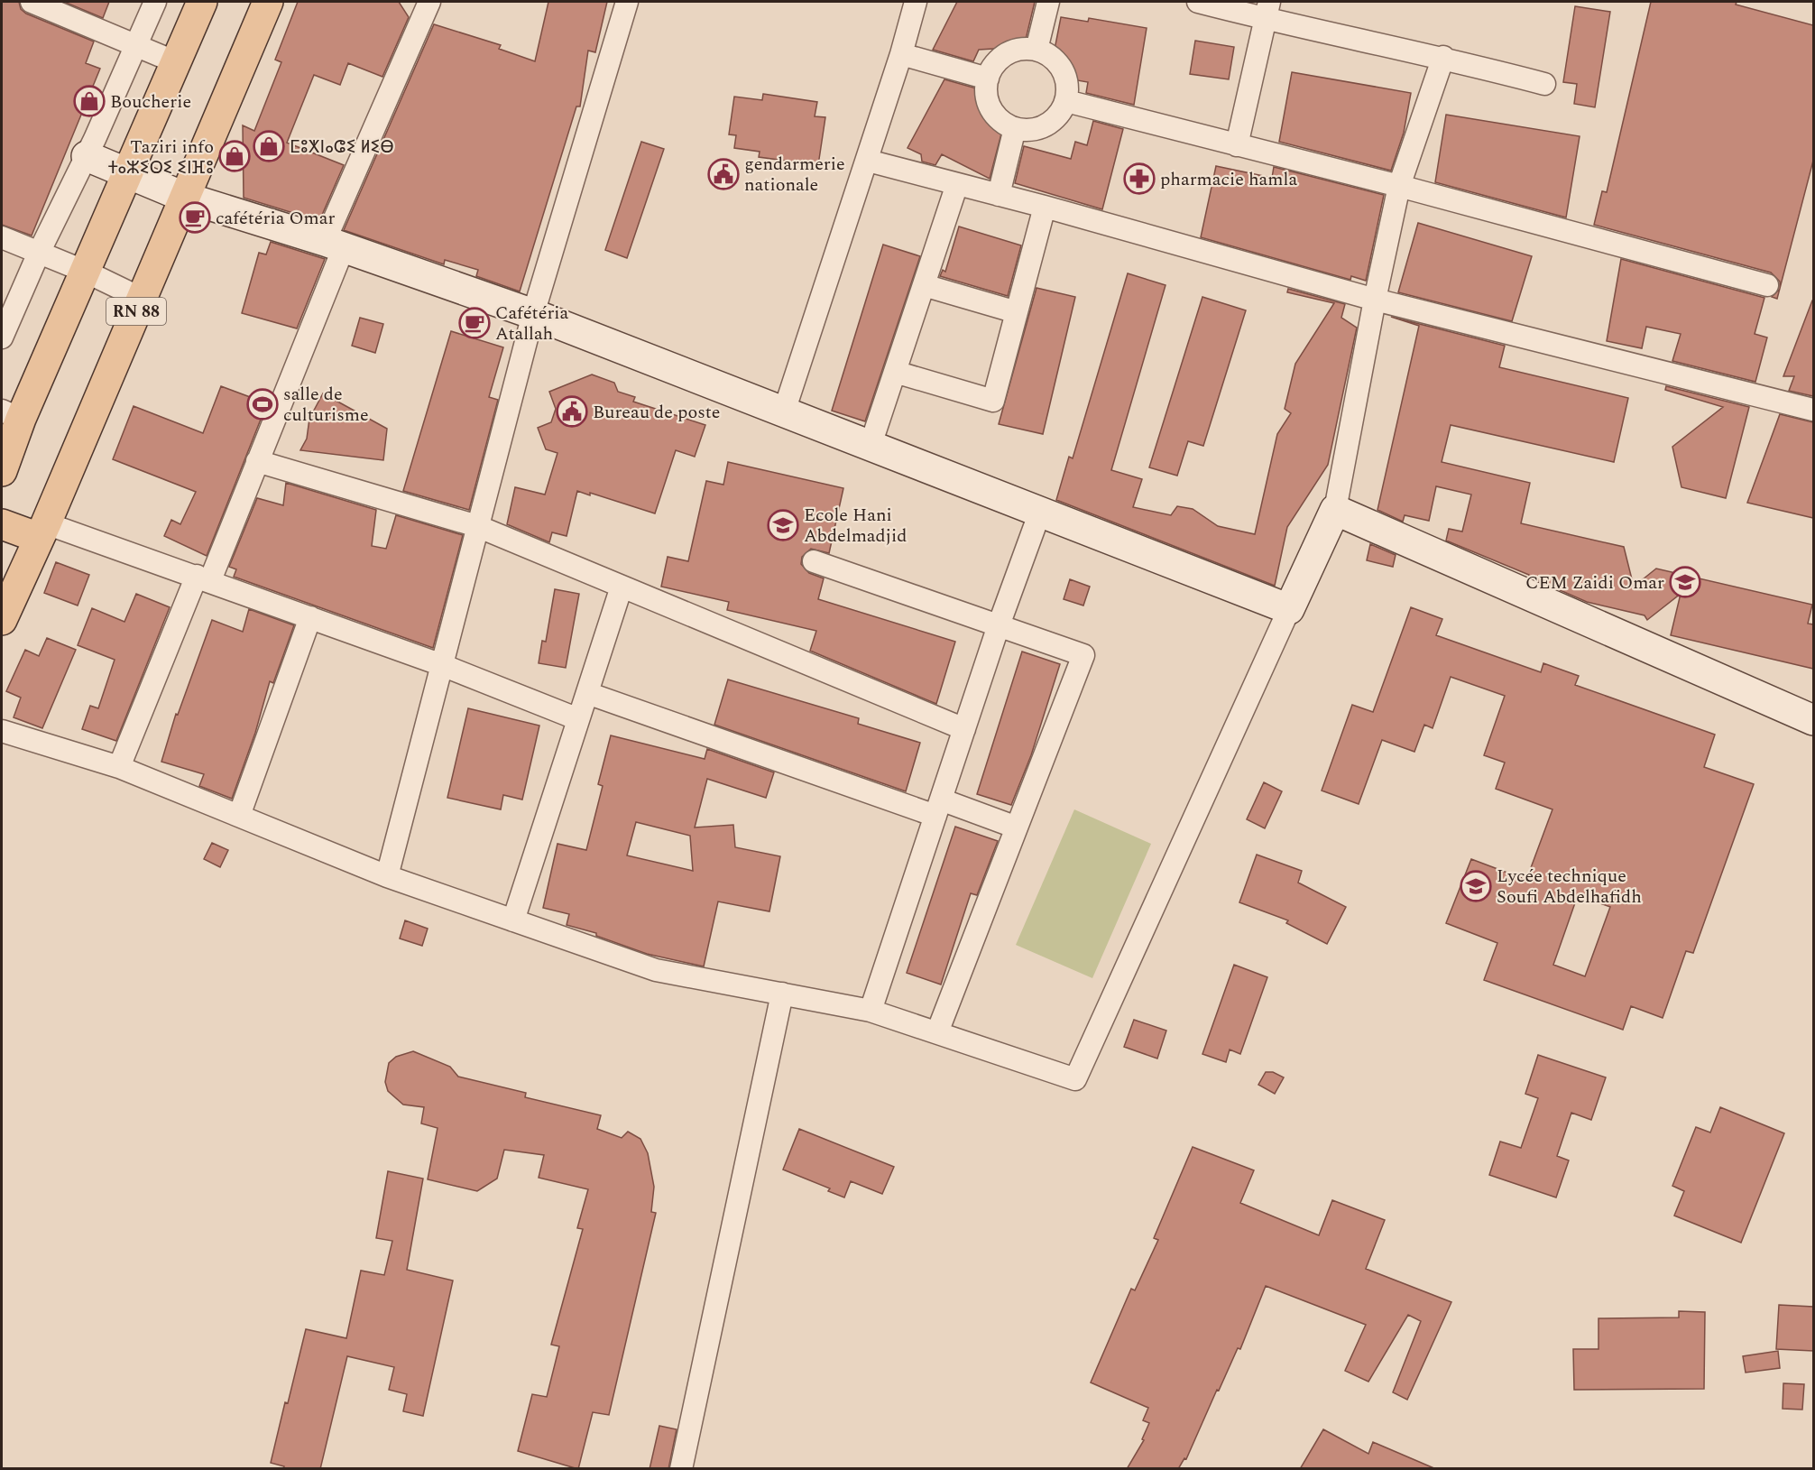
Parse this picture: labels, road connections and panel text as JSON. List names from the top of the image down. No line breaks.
{"streets":{"main road":["RN 88"]},"places":{"shop":["Boucherie","ⵎⵓⵅⵏⴰⵛⵉ ⵍⵉⴱ","Taziri info ⵜⴰⵣⵉⵔⵉ ⵉⵏⴼⵓ"],"public building":["gendarmerie nationale","Bureau de poste"],"pharmacy":["pharmacie hamla"],"cafe":["cafétéria Omar","Cafétéria Atallah"],"sports":["salle de culturisme"],"school or university":["Ecole Hani Abdelmadjid","CEM Zaidi Omar","Lycée technique Soufi Abdelhafidh"]}}
